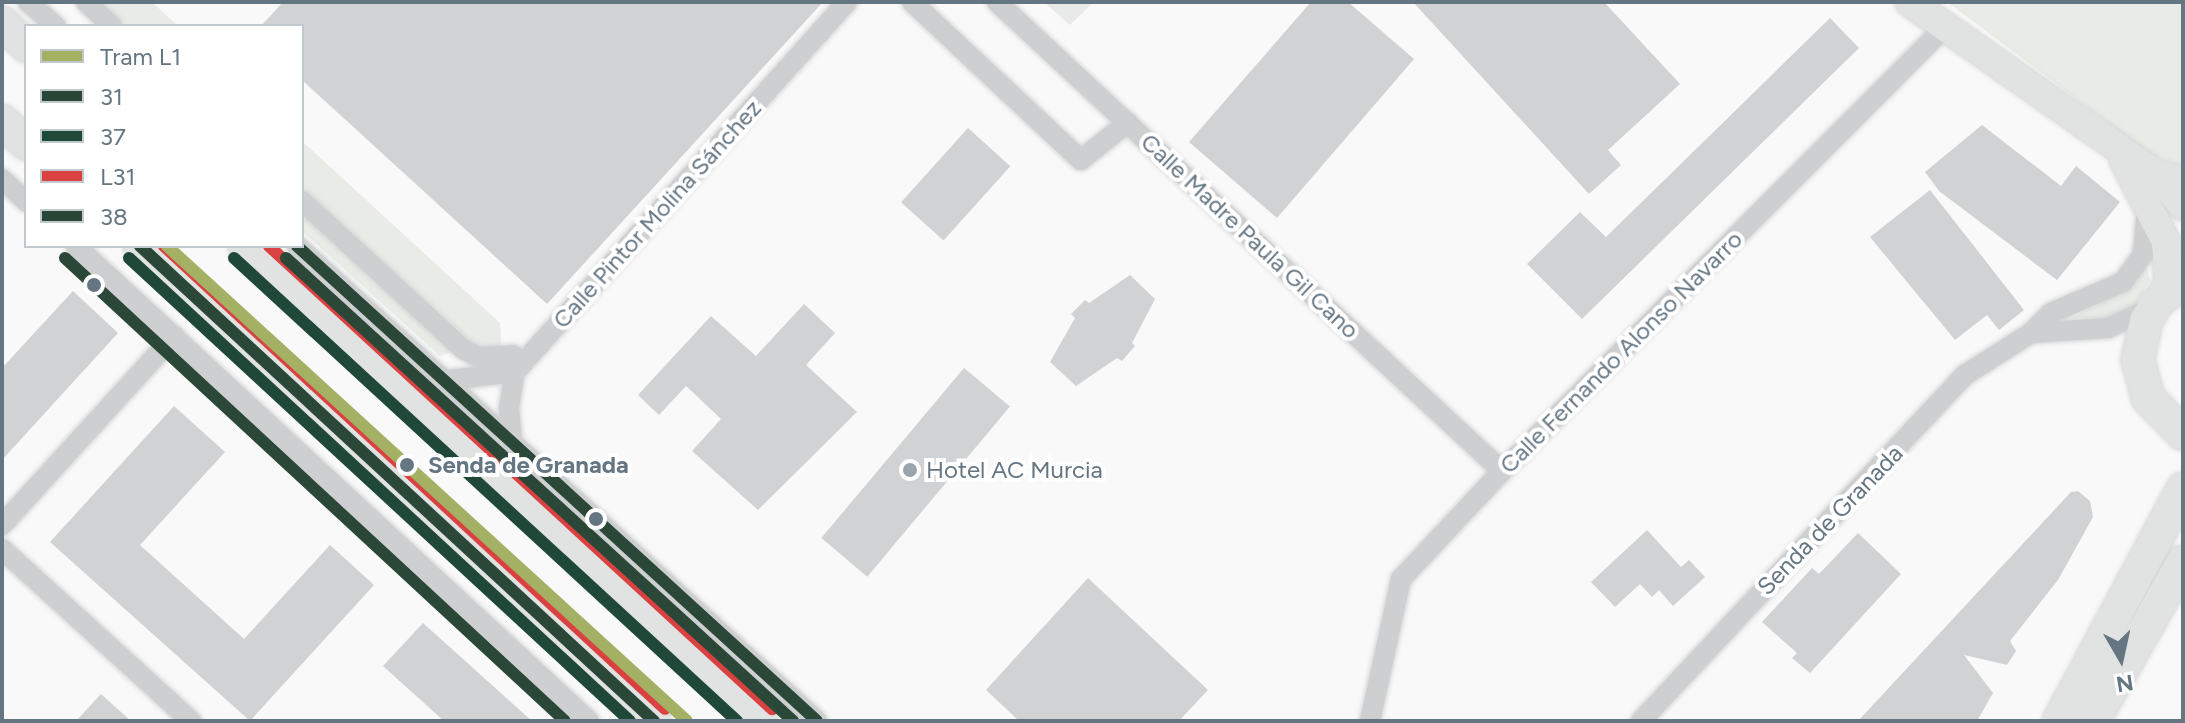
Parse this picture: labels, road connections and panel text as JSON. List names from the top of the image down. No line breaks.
{"streets":{"street":["Calle Pintor Molina Sánchez","Calle Madre Paula Gil Cano","Calle Fernando Alonso Navarro","Senda de Granada"]},"crossings":[["Calle Madre Paula Gil Cano","Calle Fernando Alonso Navarro"]],"places":["Senda de Granada","Hotel AC Murcia"],"lines":["tram line L1","transit line 31","transit line L31","transit line 37","transit line 38"],"legend":["Tram L1","31","37","L31","38"],"north":"bottom"}
